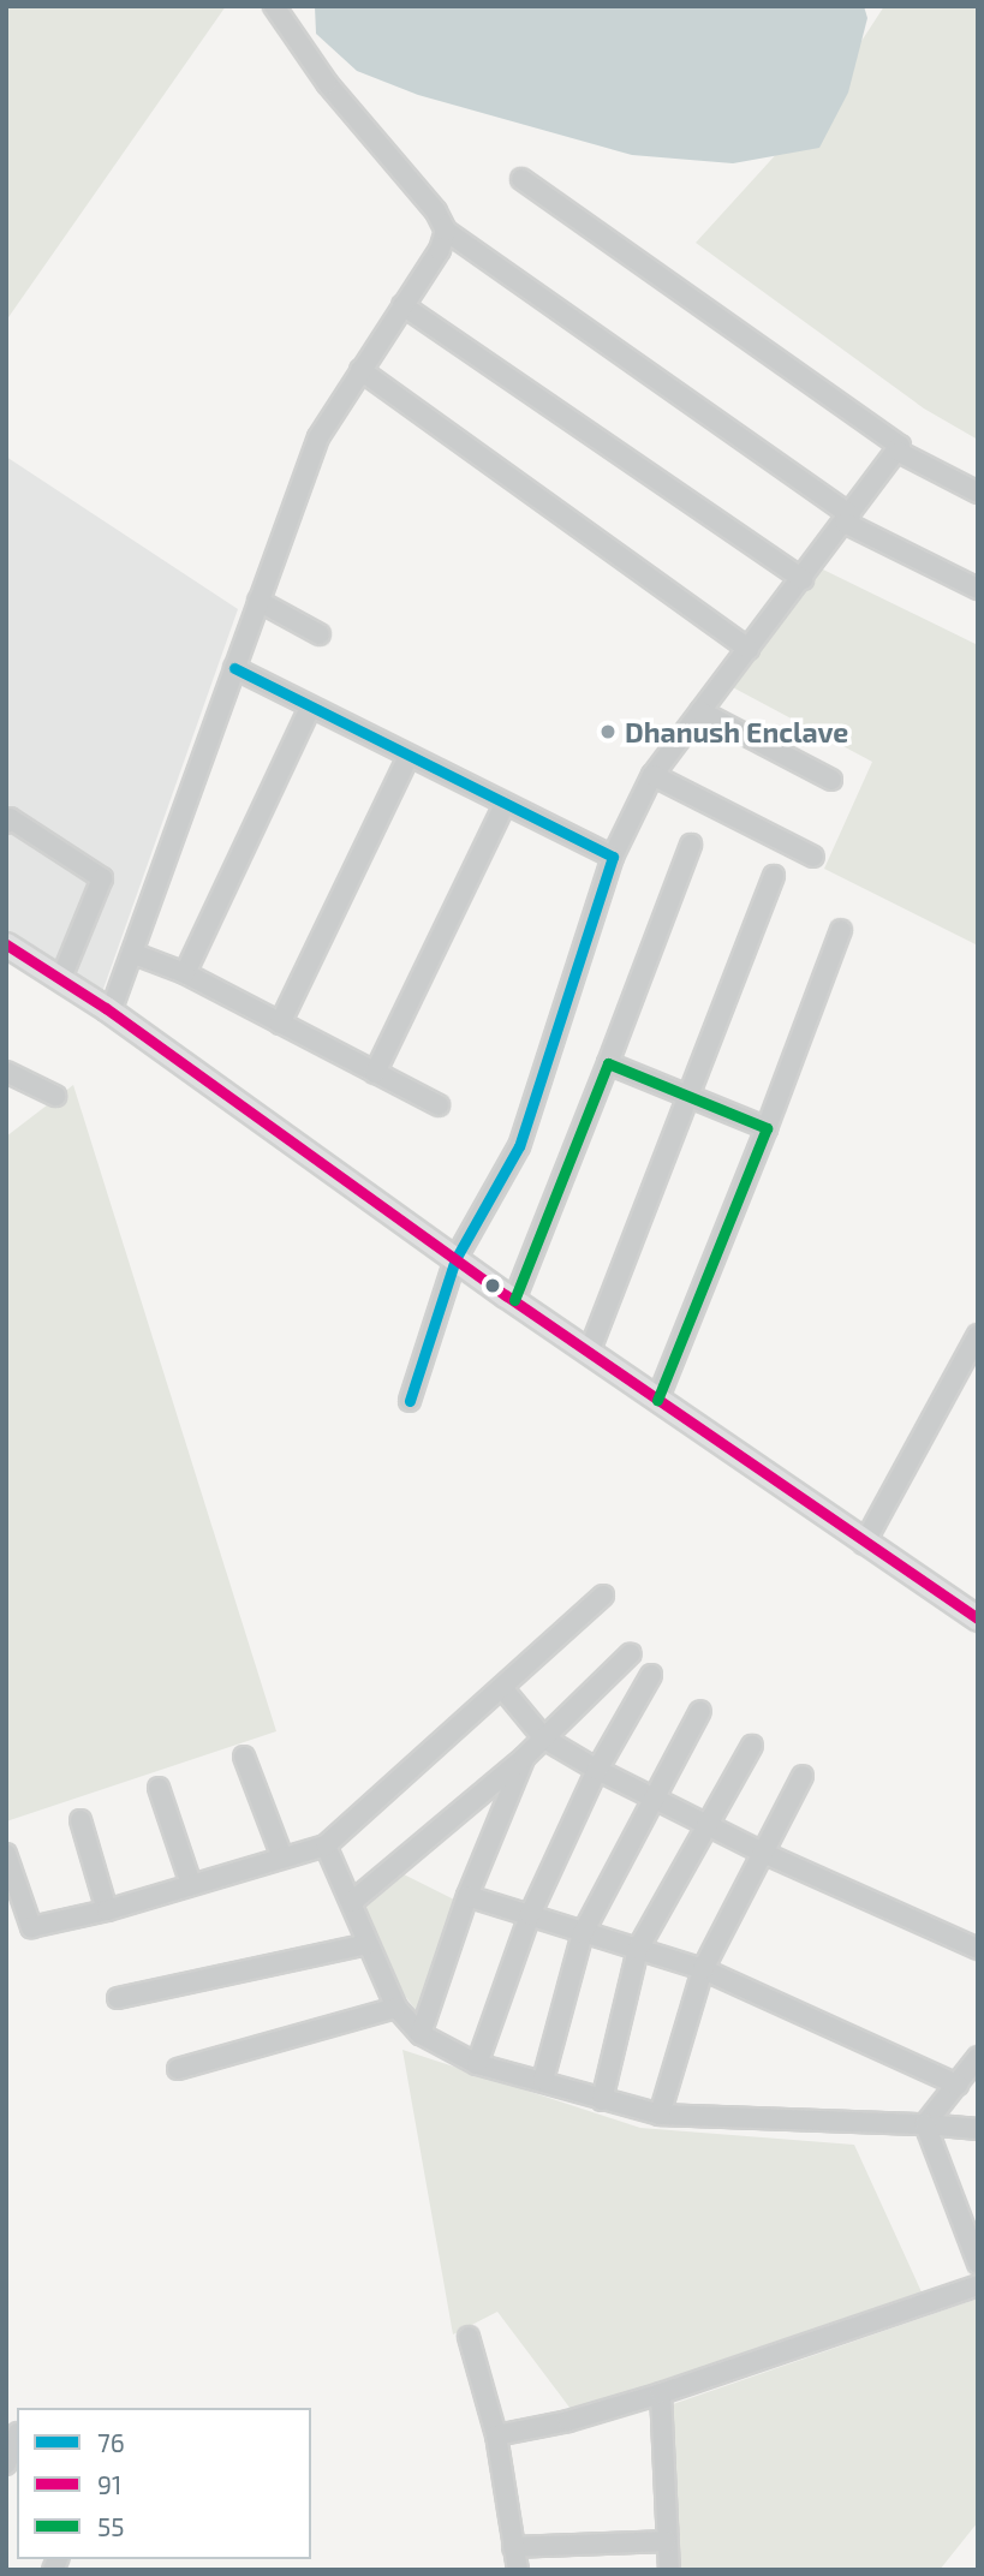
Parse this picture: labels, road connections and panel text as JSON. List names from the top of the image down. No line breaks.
{"places":["Dhanush Enclave"],"lines":["transit line 76","transit line 91","transit line 55"],"legend":["76","91","55"]}
